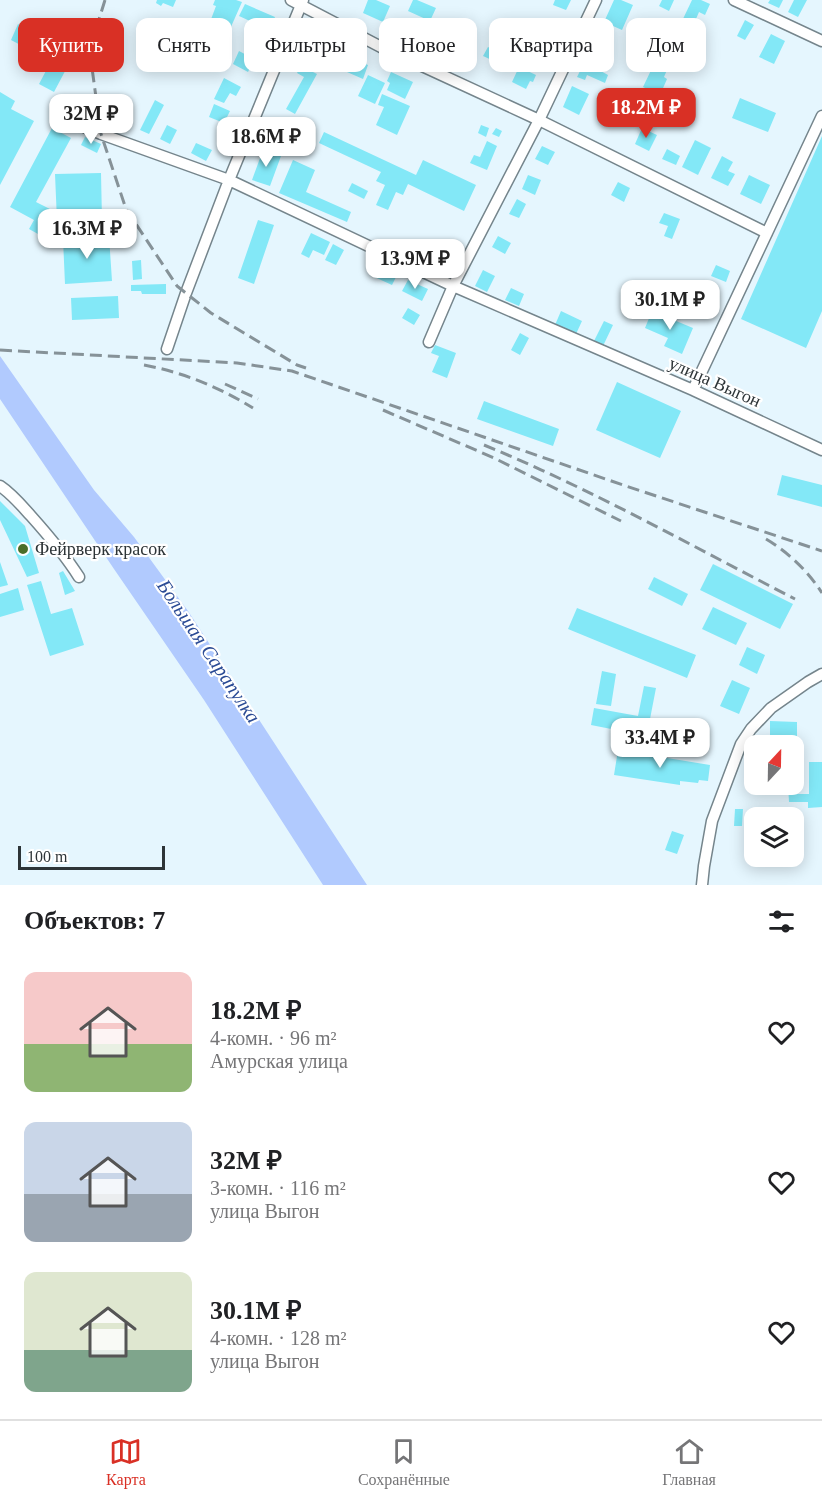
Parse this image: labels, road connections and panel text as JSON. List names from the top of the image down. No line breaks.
{"streets":{"street":["улица Выгон"]},"water":["Большая Сарапулка"],"places":["Фейрверк красок"],"scale_bar":"100 m","north":"top","page":{"chip":["Купить","Снять","Фильтры","Новое","Квартира","Дом"],"price":["18.2M ₽","32M ₽","18.6M ₽","16.3M ₽","13.9M ₽","30.1M ₽","33.4M ₽"],"scale":"100 m","heading":"Объектов: 7","list":[{"name":"18.2M ₽","note":"4-комн. · 96 m² · Амурская улица"},{"name":"32M ₽","note":"3-комн. · 116 m² · улица Выгон"},{"name":"30.1M ₽","note":"4-комн. · 128 m² · улица Выгон"}],"tabs":["Карта","Сохранённые","Главная"]}}
